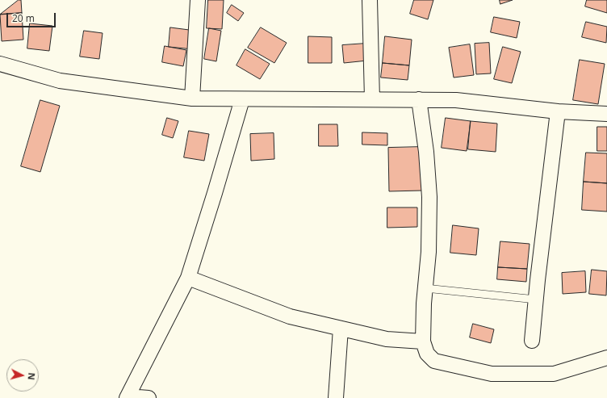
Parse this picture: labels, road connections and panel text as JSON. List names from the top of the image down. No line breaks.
{"scale_bar":"20 m","north":"right"}
